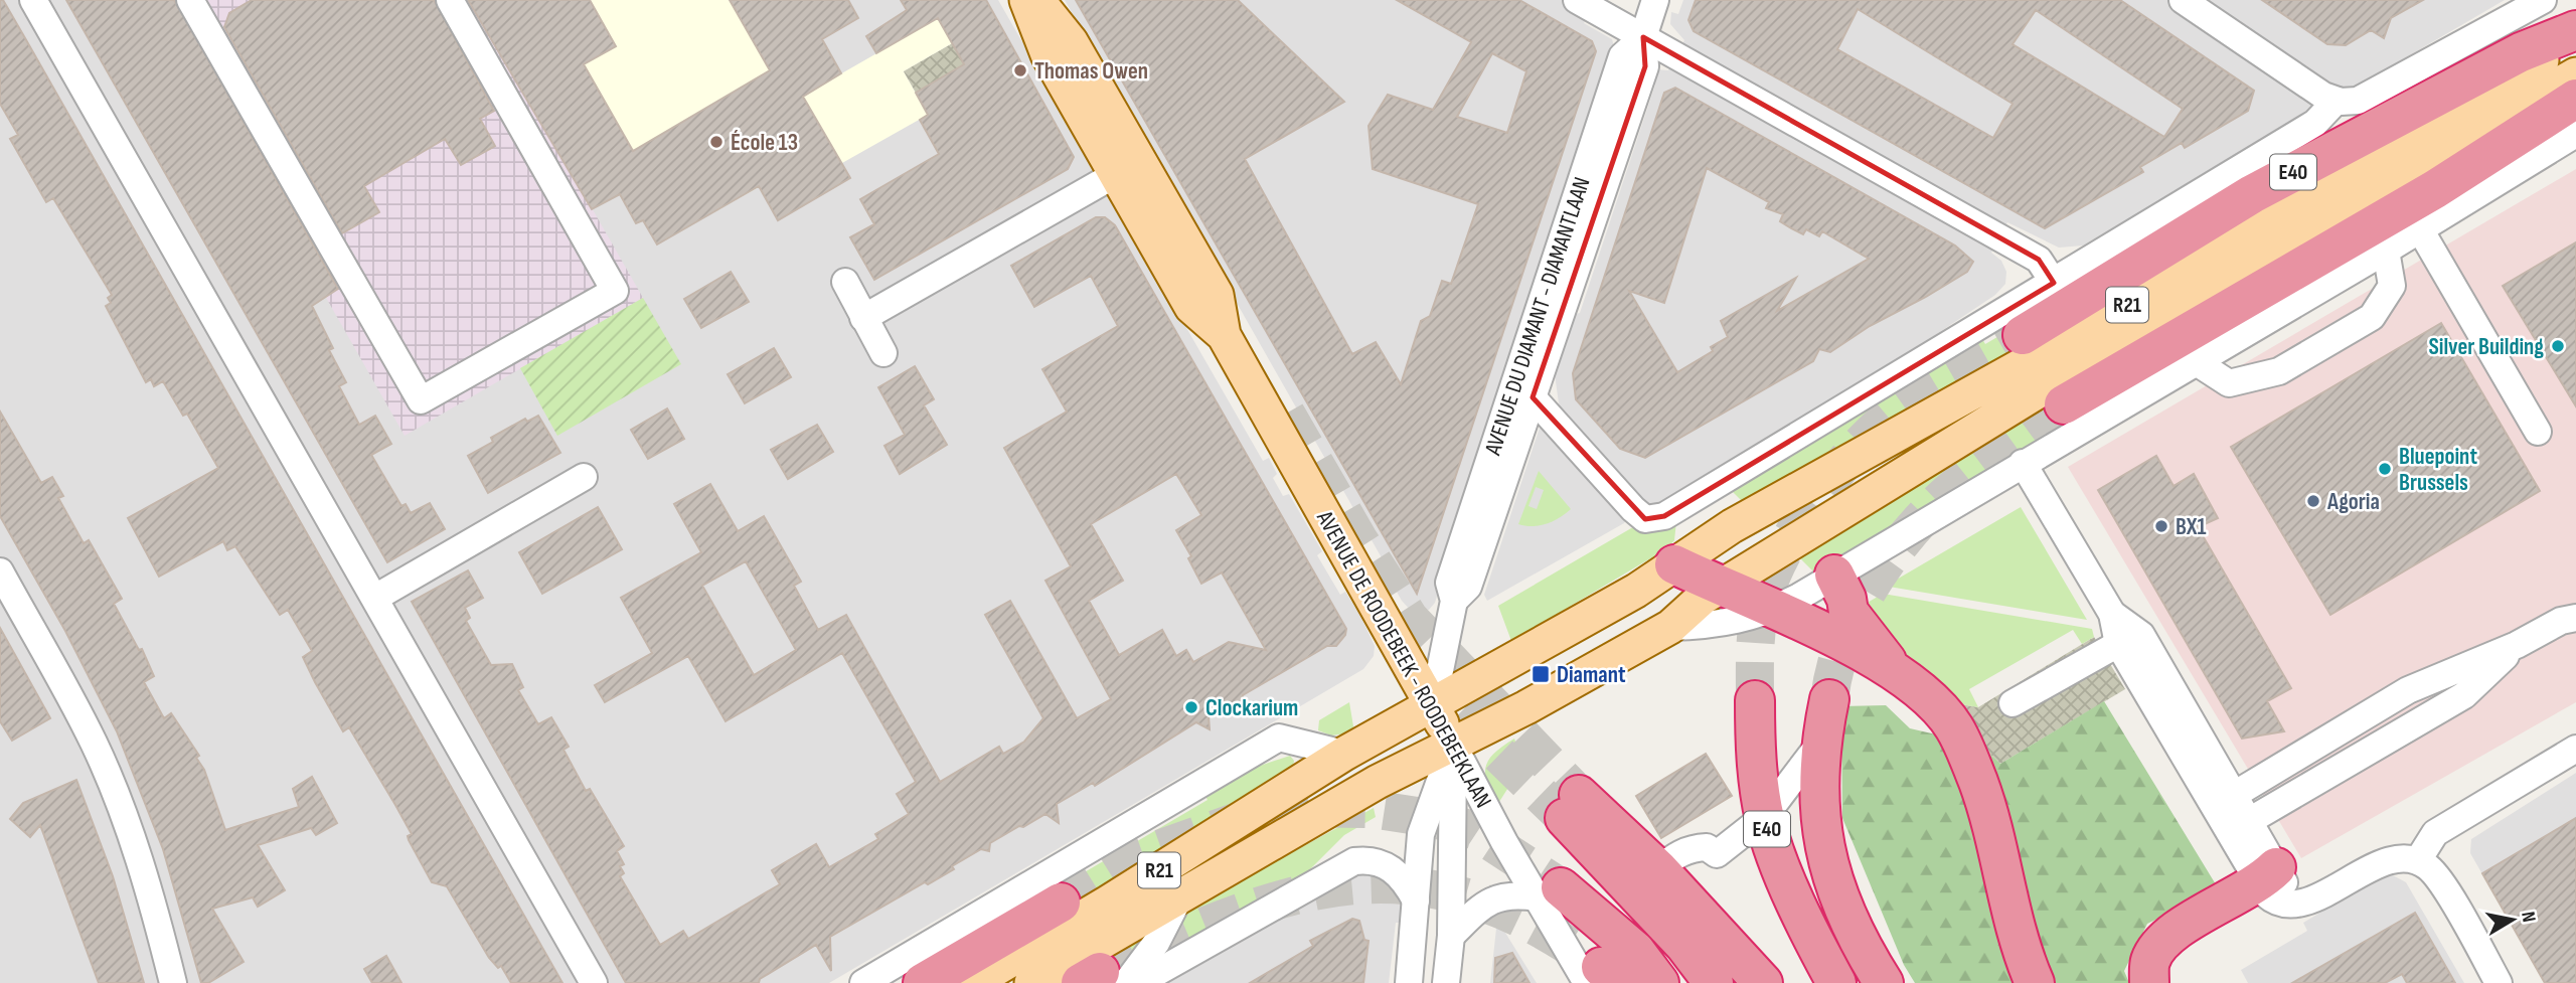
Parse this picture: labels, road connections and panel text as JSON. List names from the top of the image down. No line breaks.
{"streets":{"highway":["E40"],"main road":["R21","AVENUE DE ROODEBEEK - ROODEBEEKLAAN"],"street":["AVENUE DU DIAMANT - DIAMANTLAAN"]},"crossings":[["R21","AVENUE DU DIAMANT - DIAMANTLAAN"],["R21","AVENUE DE ROODEBEEK - ROODEBEEKLAAN"],["AVENUE DU DIAMANT - DIAMANTLAAN","AVENUE DE ROODEBEEK - ROODEBEEKLAAN"]],"places":{"other":["Thomas Owen","École 13","Silver Building","Bluepoint Brussels","Agoria","BX1","Clockarium"],"transit":["Diamant"]},"north":"right"}
